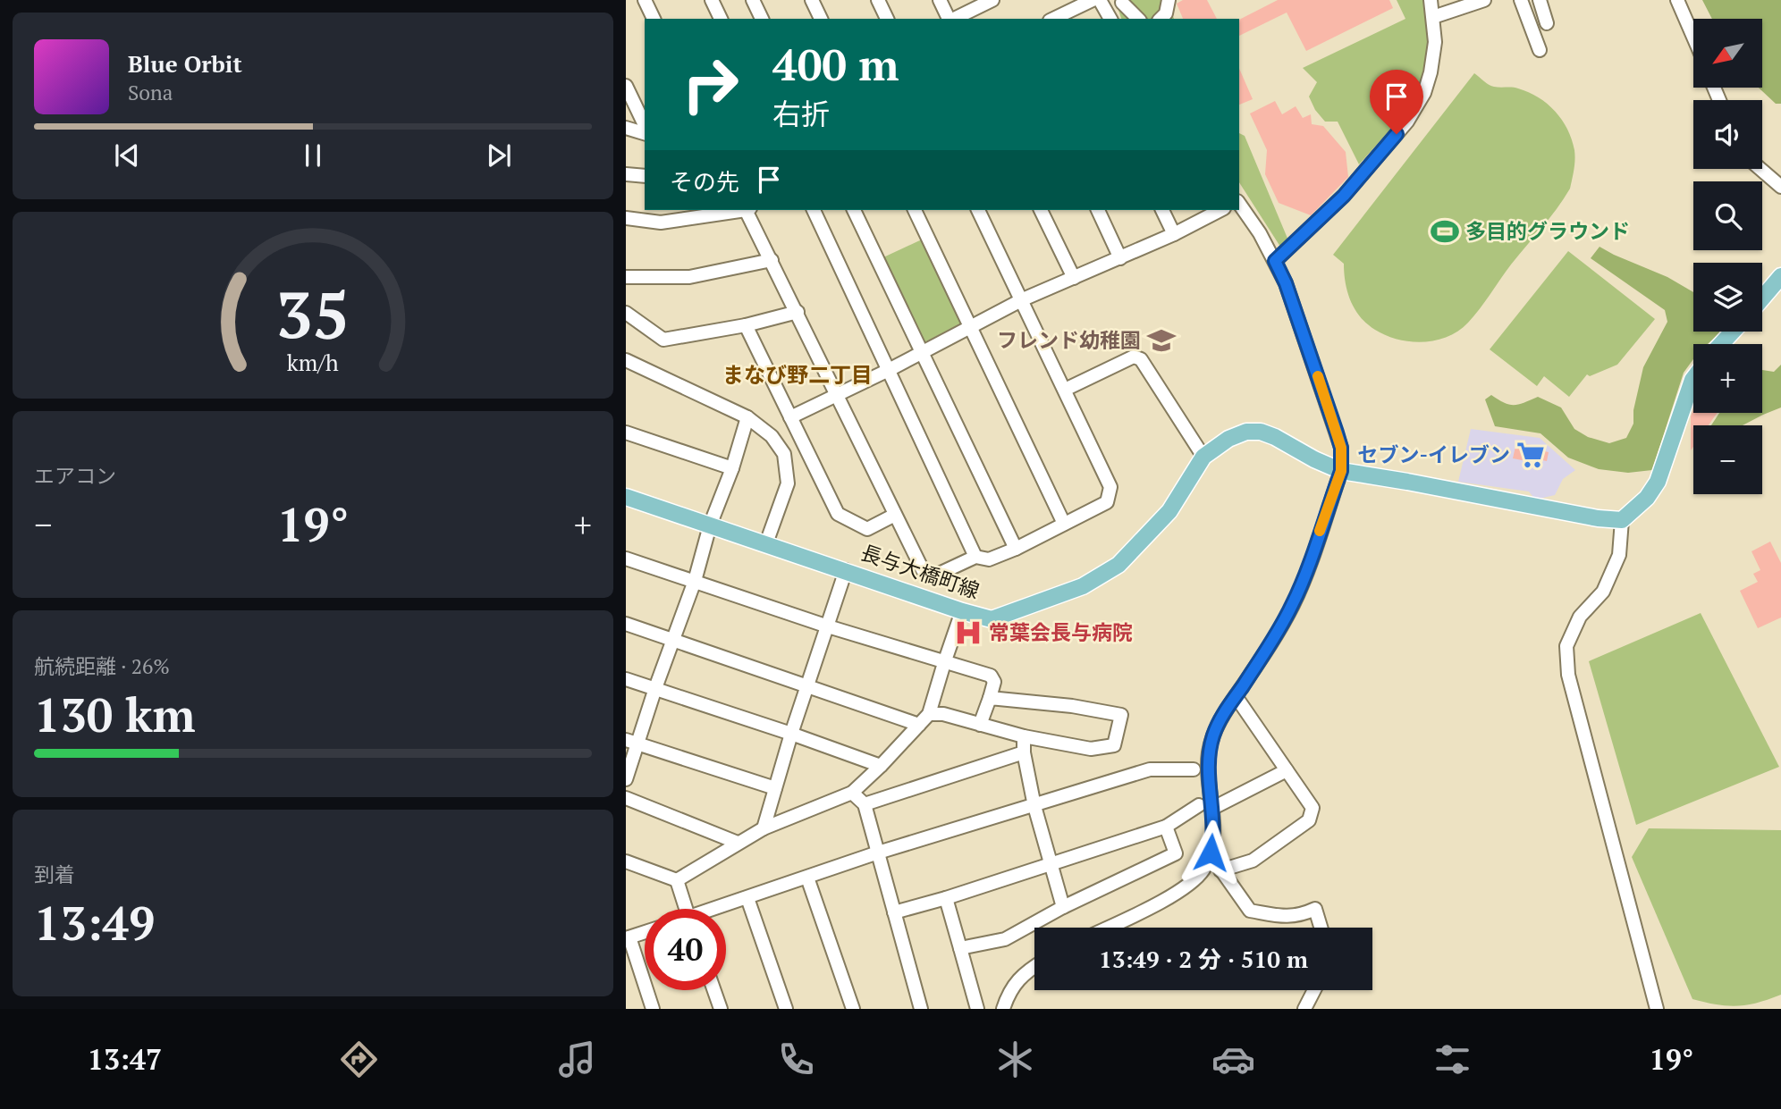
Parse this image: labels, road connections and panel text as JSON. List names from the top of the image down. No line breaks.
{"streets":{"main road":["長与大橋町線"]},"districts":["まなび野二丁目"],"places":{"sports":["多目的グラウンド"],"school or university":["フレンド幼稚園"],"supermarket":["セブン-イレブン"],"hospital":["常葉会長与病院"]},"north":"bottom left","page":{"map_buttons":["+","−"],"turn":["400 m","右折"],"song":["Blue Orbit","Sona"],"then":"その先","tile":["エアコン",["航続距離 · 26%","130 km"],["到着","13:49"]],"heat":["−","19°","+"],"limit":"40","trip":"13:49 · 2 分 · 510 m","tabs":["13:47","19°"],"gauge":["35","km/h"]}}
